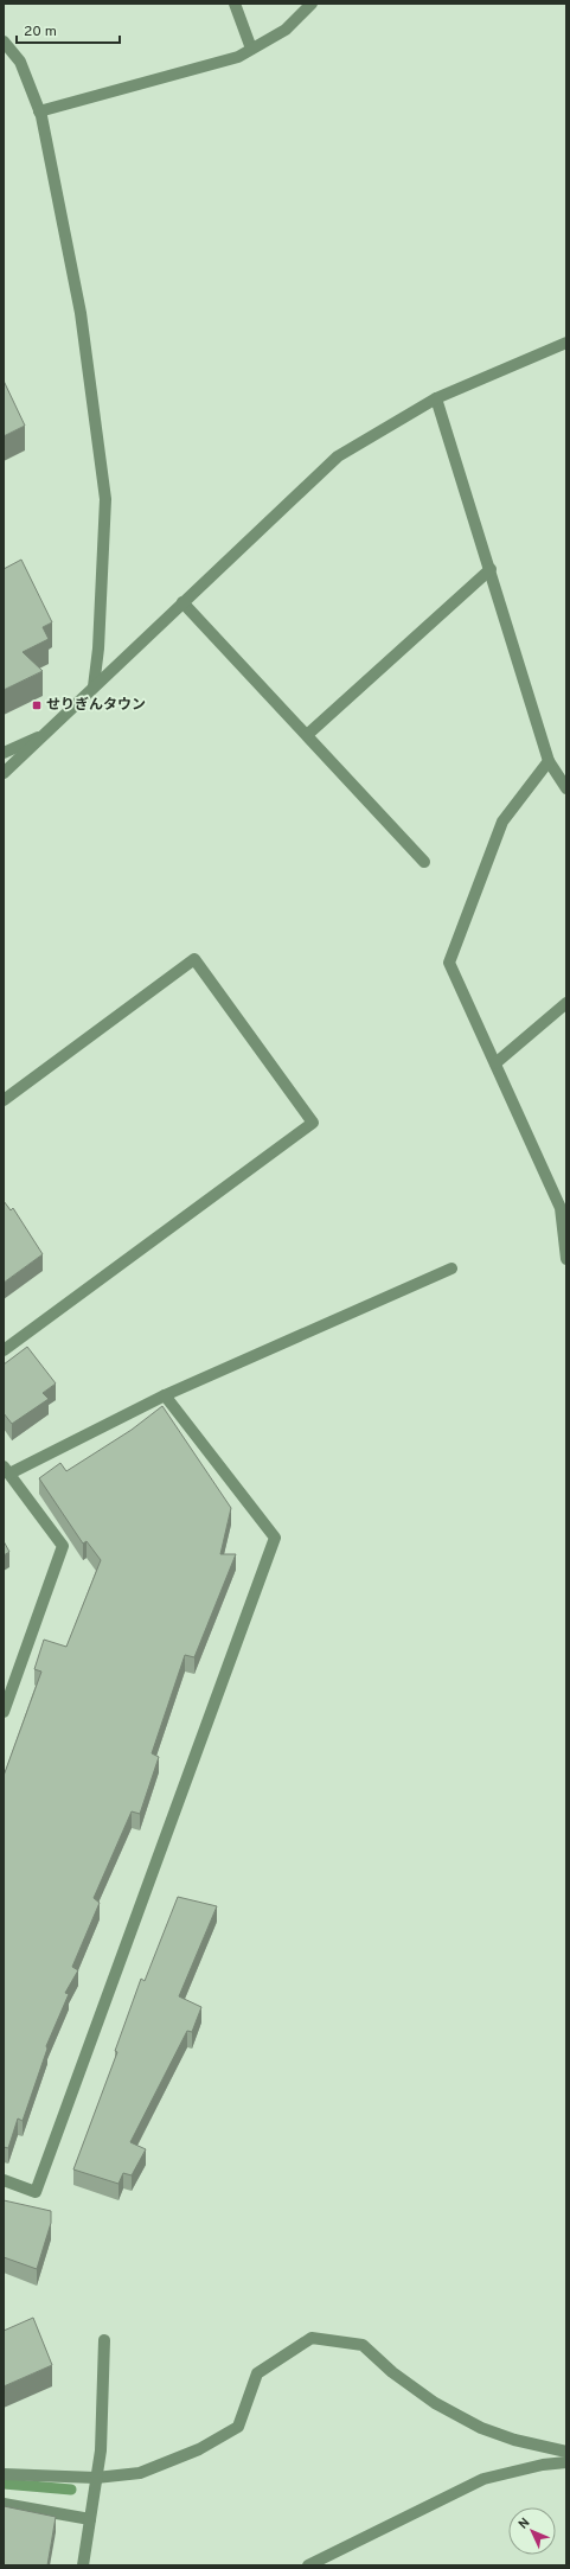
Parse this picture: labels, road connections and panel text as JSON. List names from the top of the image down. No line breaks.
{"places":{"transit":["せりぎんタウン"]},"scale_bar":"20 m","north":"top left"}
